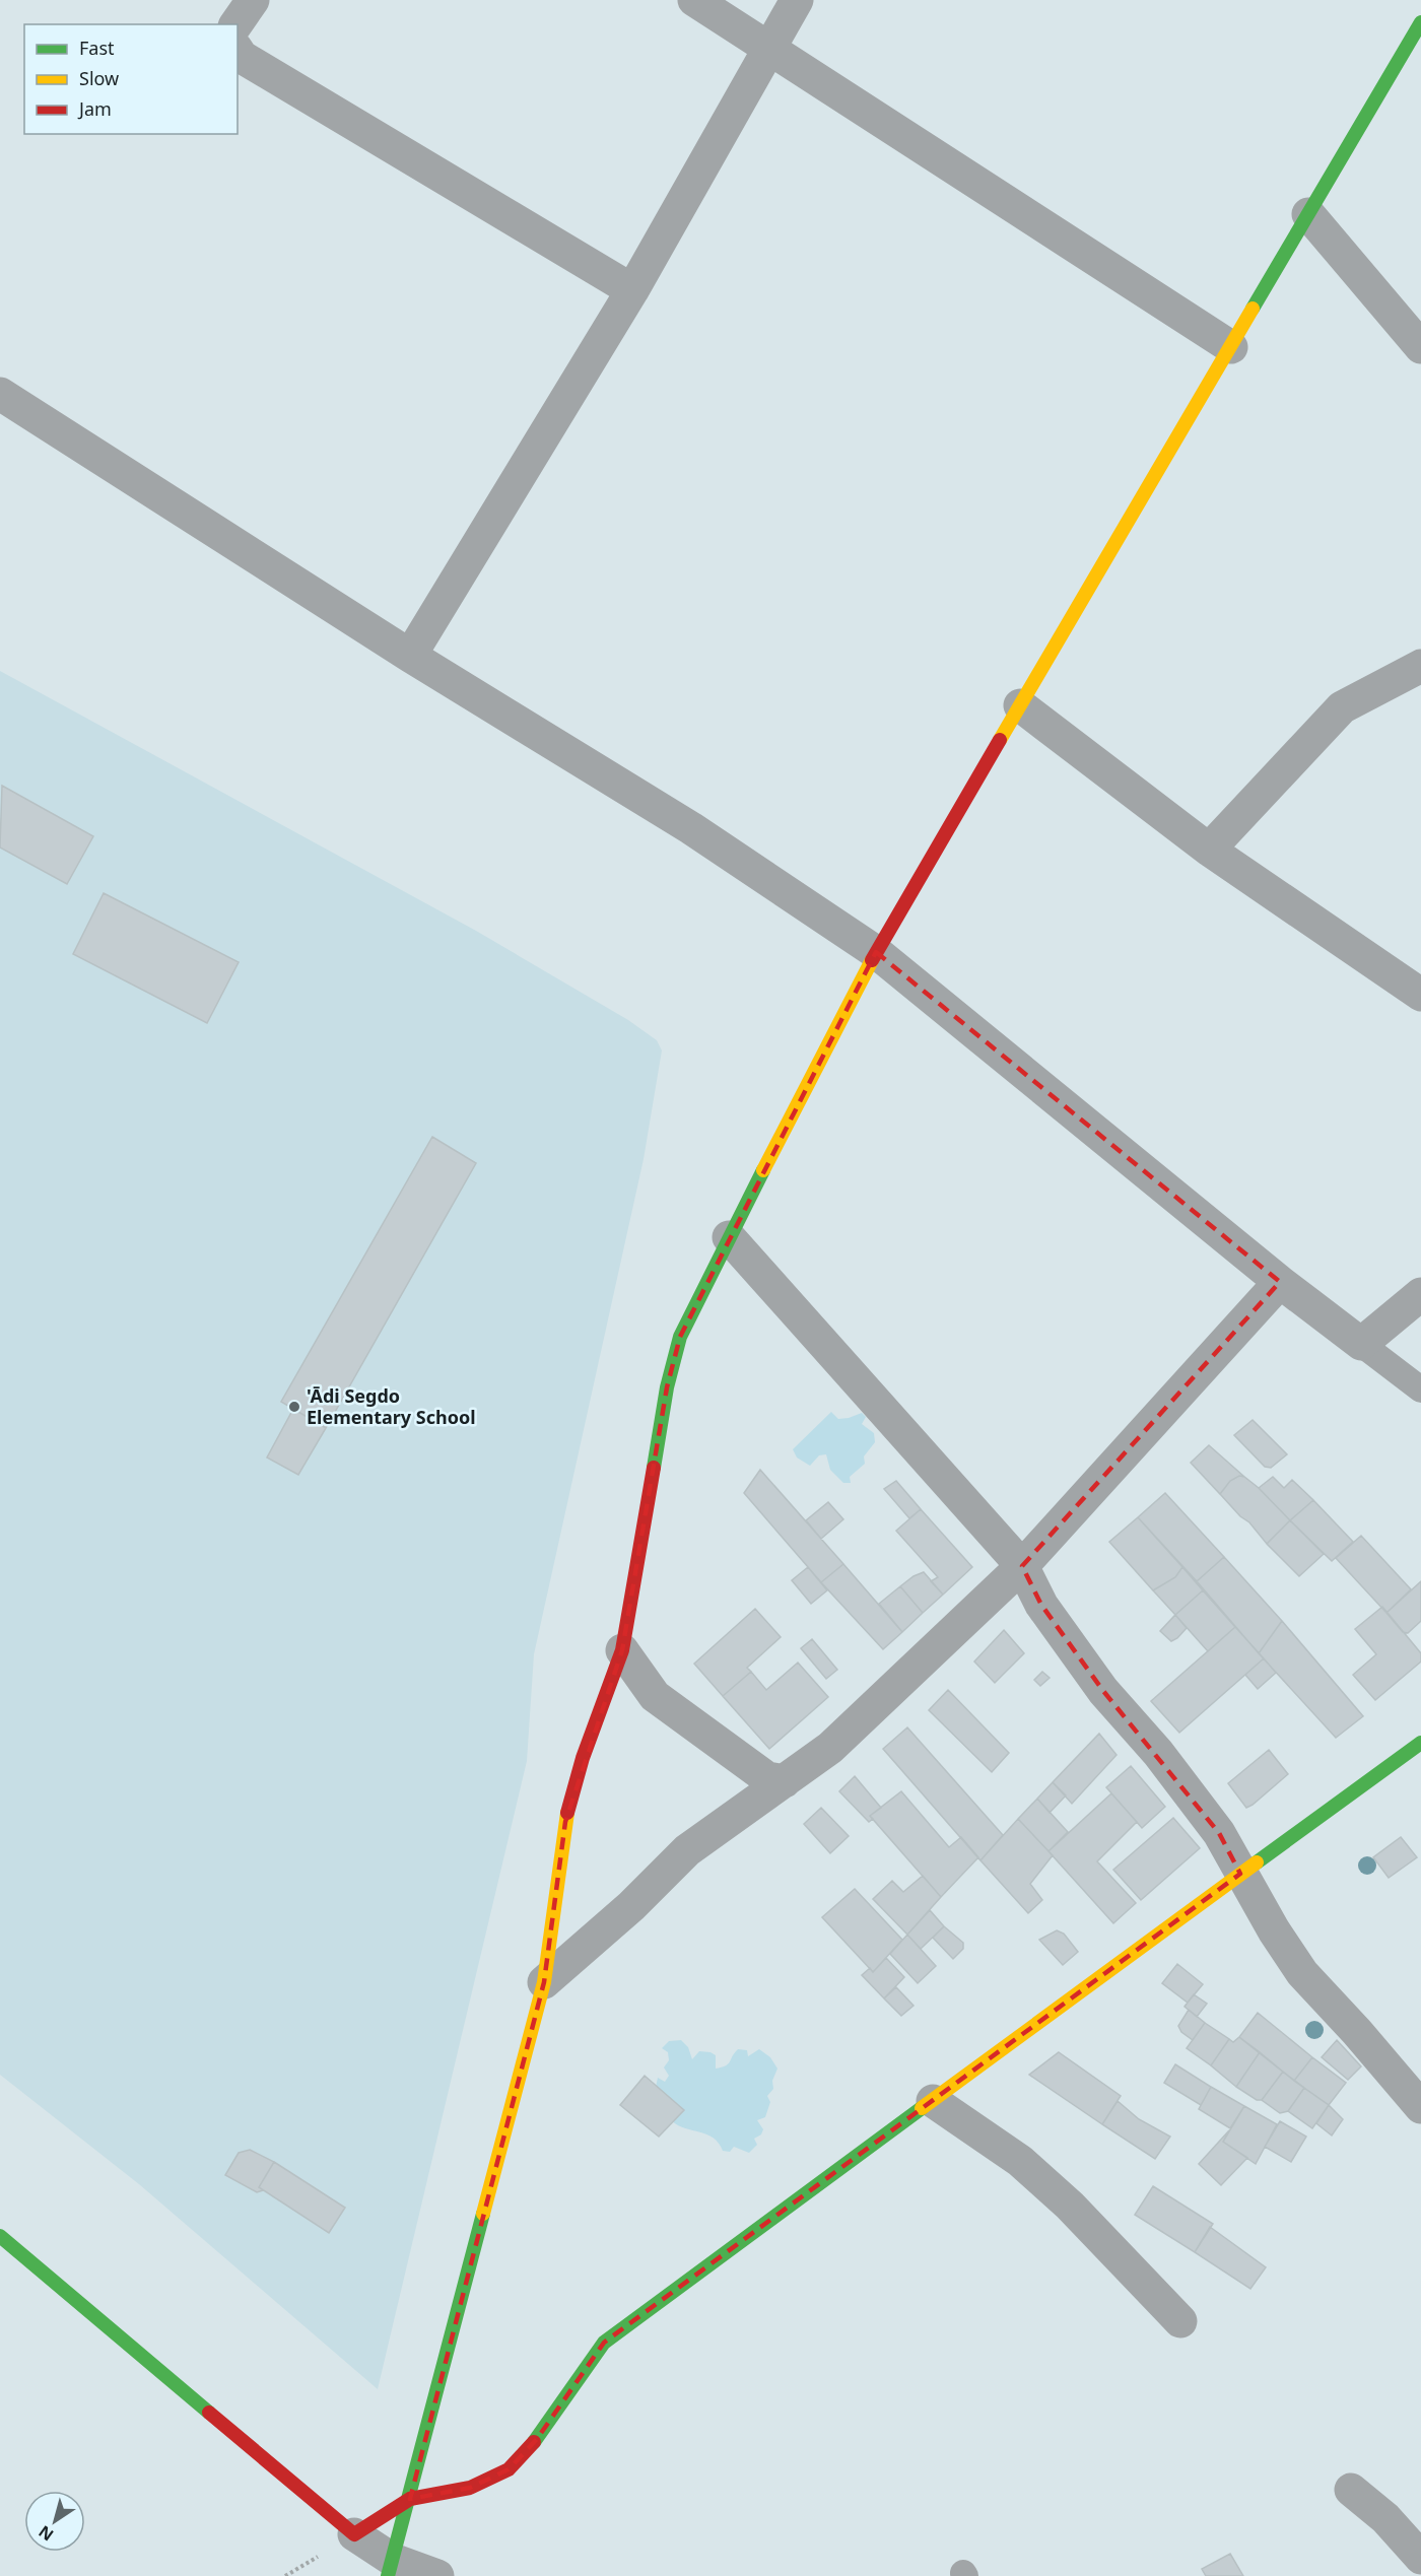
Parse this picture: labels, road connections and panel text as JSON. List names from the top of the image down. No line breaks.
{"places":["'Ādi Segdo Elementary School"],"legend":["Fast","Slow","Jam"],"north":"bottom left"}
